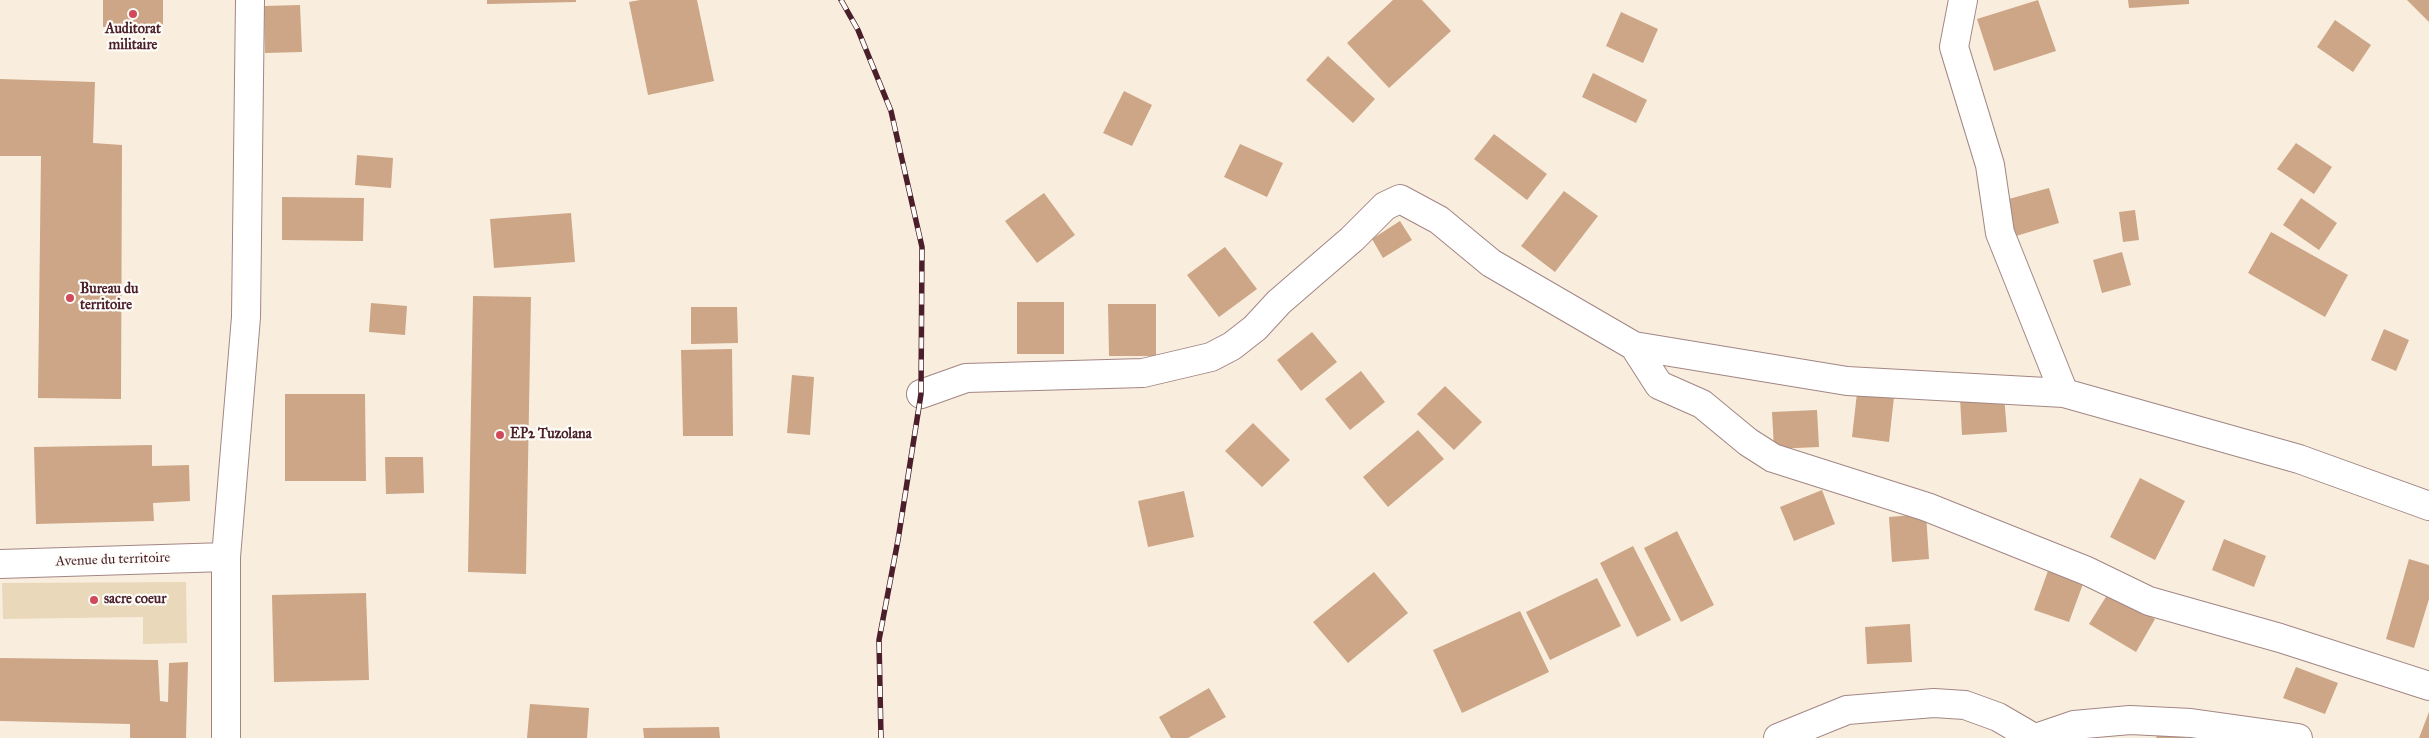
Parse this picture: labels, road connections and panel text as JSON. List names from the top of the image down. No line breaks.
{"streets":{"street":["Avenue du territoire"]},"places":["Auditorat militaire","Bureau du territoire","EP2 Tuzolana","sacre coeur"]}
